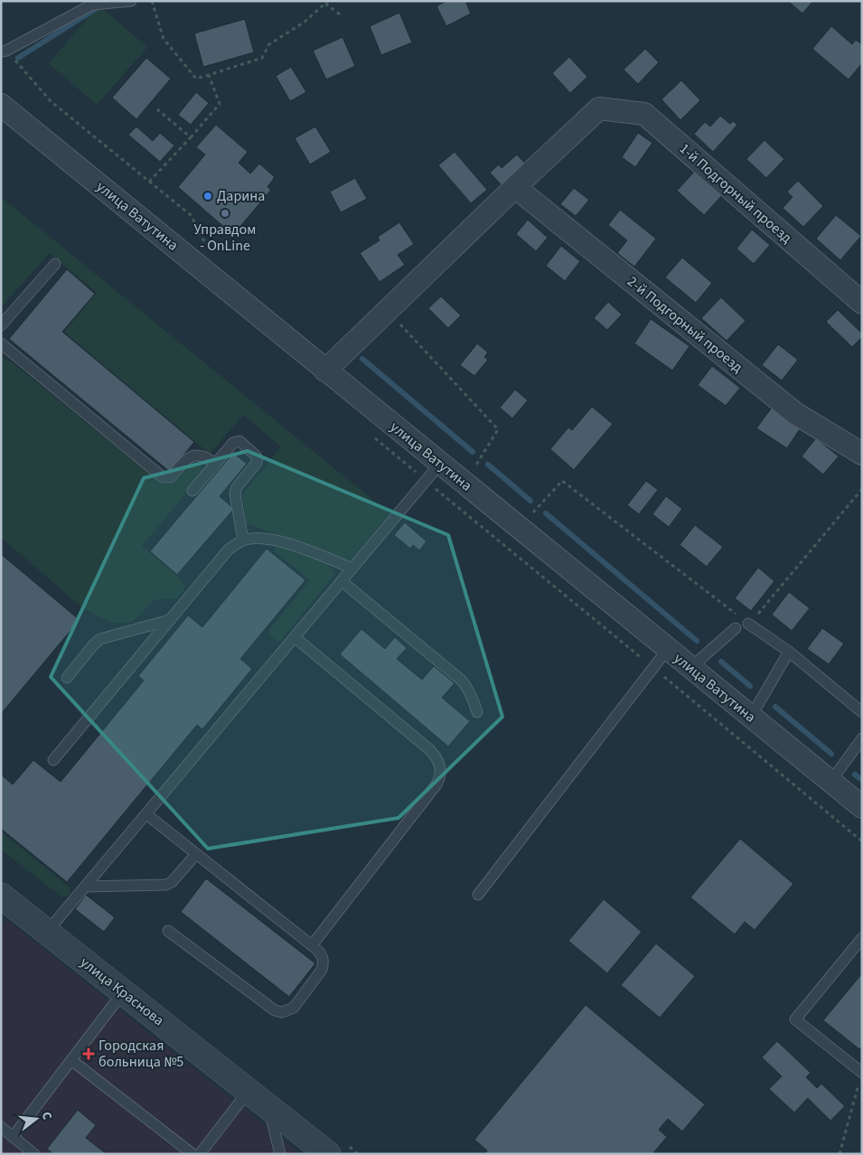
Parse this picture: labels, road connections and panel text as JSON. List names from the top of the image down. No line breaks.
{"streets":{"street":["1-й Подгорный проезд","улица Ватутина","2-й Подгорный проезд","улица Краснова"]},"crossings":[["1-й Подгорный проезд","2-й Подгорный проезд"]],"places":{"other":["Дарина","Управдом - OnLine"],"health":["Городская больница №5"]},"north":"right"}
